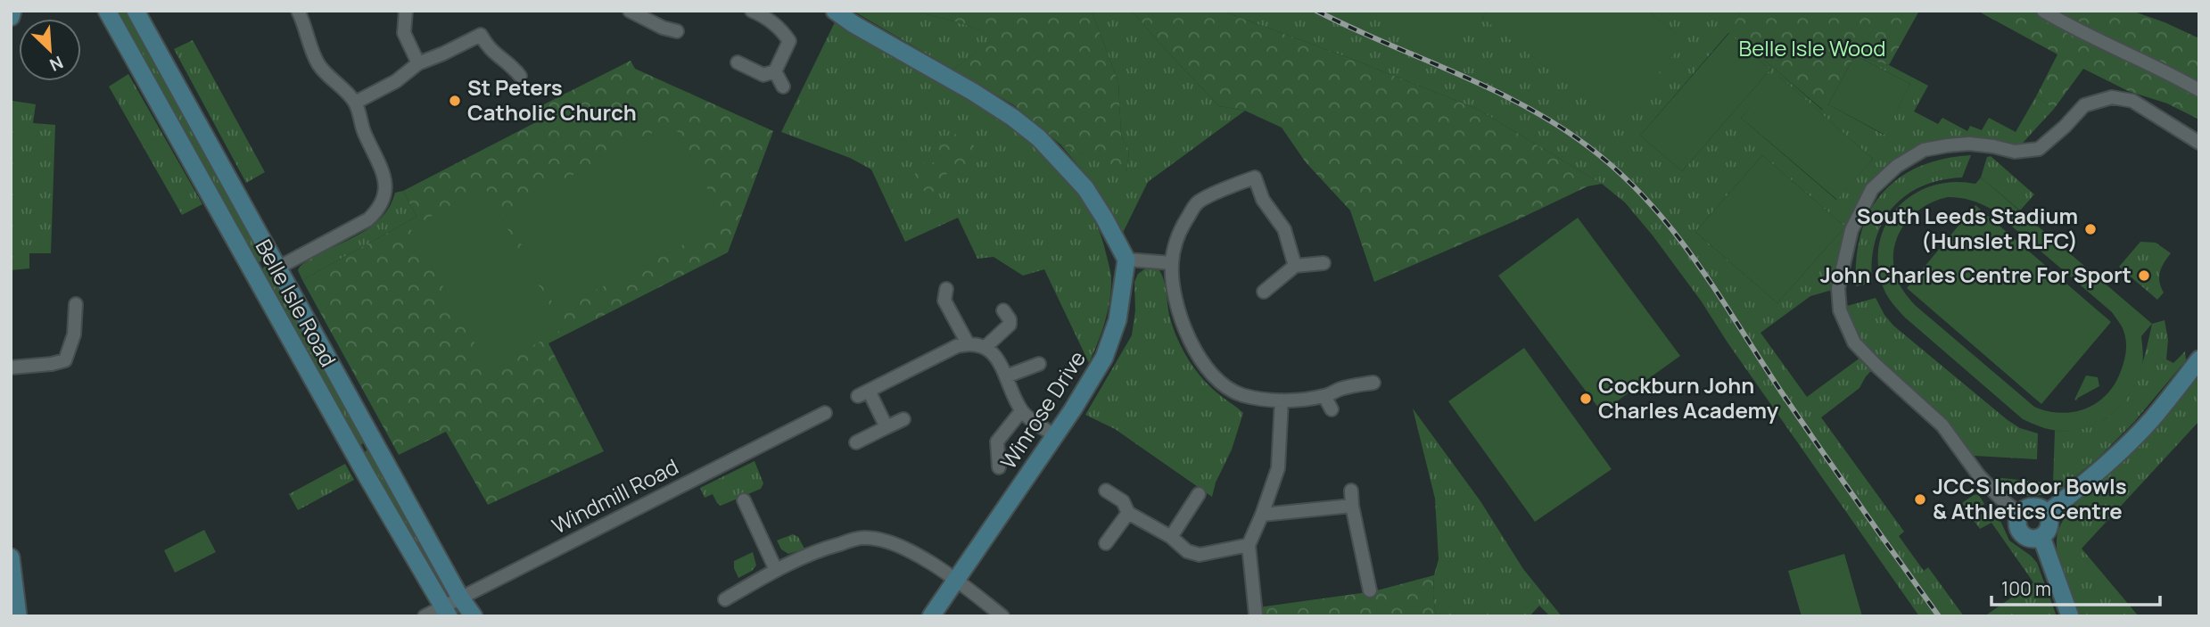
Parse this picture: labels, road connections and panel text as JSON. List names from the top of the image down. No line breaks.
{"streets":{"street":["Belle Isle Road","Winrose Drive","Windmill Road"]},"crossings":[["Belle Isle Road","Windmill Road"]],"parks":["Belle Isle Wood"],"places":["St Peters Catholic Church","South Leeds Stadium (Hunslet RLFC)","John Charles Centre For Sport","Cockburn John Charles Academy","JCCS Indoor Bowls & Athletics Centre"],"scale_bar":"100 m","north":"bottom right"}
